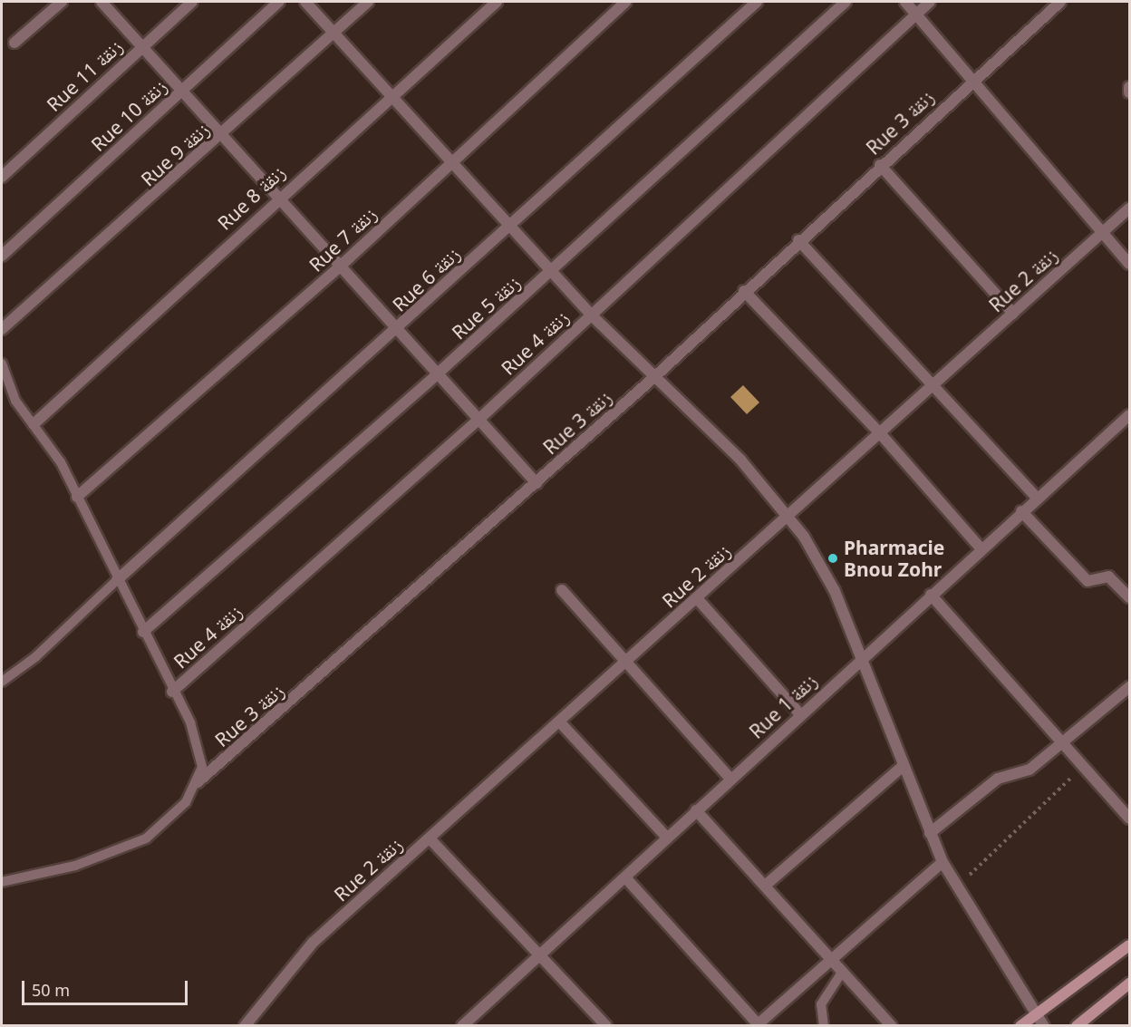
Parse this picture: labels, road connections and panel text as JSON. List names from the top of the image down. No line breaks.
{"streets":{"street":["Rue 11 زنقة","Rue 10 زنقة","Rue 3 زنقة","Rue 9 زنقة","Rue 8 زنقة","Rue 7 زنقة","Rue 6 زنقة","Rue 2 زنقة","Rue 5 زنقة","Rue 4 زنقة","Rue 1 زنقة"]},"places":["Pharmacie Bnou Zohr"],"scale_bar":"50 m"}
